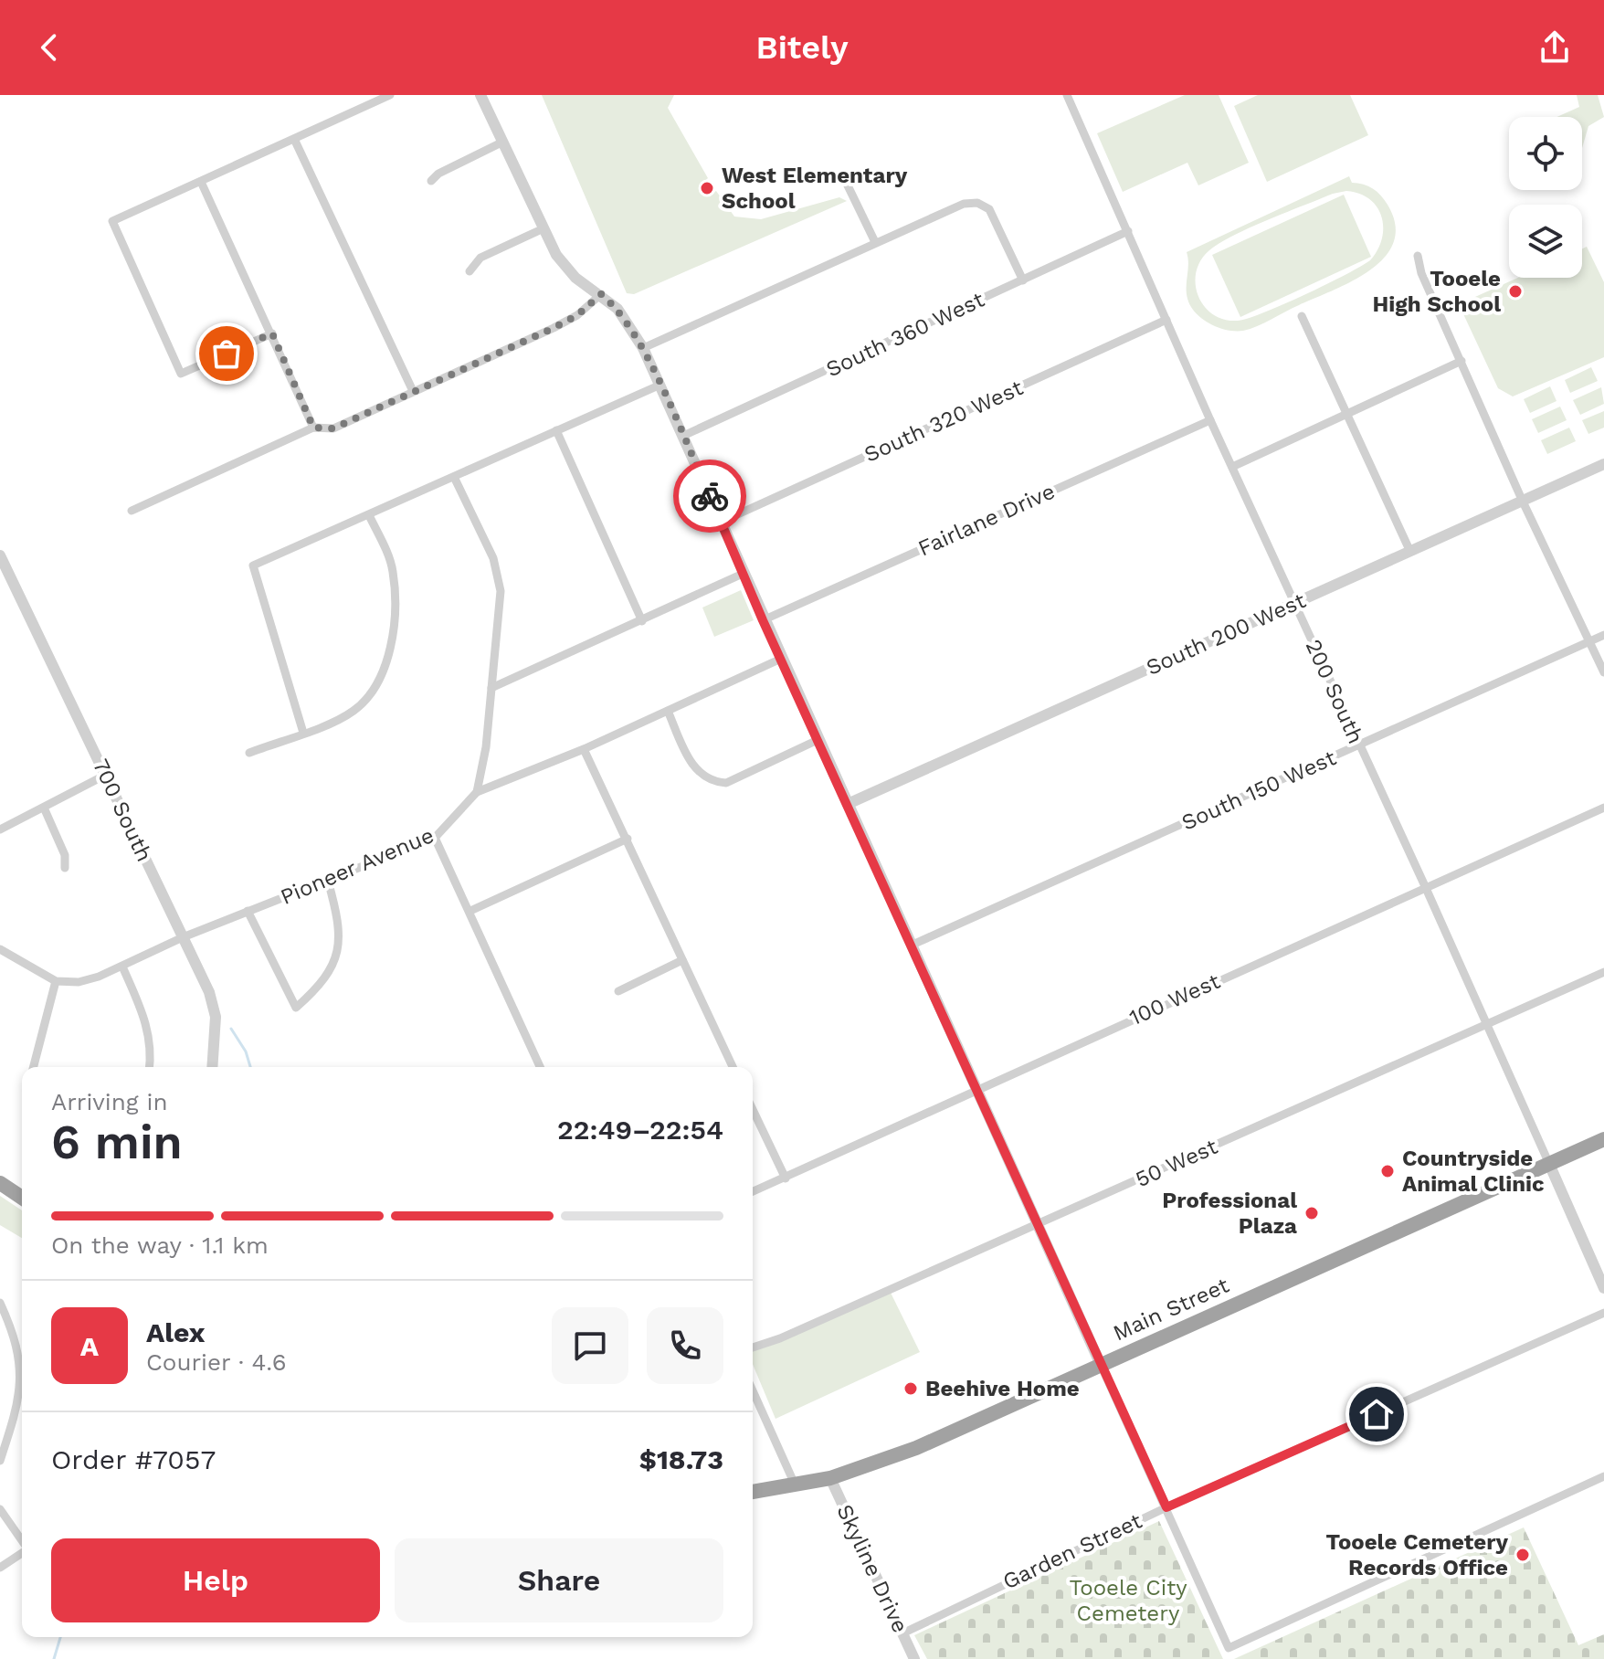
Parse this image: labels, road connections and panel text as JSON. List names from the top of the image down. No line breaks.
{"streets":{"highway":["Main Street"],"street":["South 360 West","South 320 West","Fairlane Drive","South 200 West","200 South","South 150 West","700 South","Pioneer Avenue","100 West","50 West","Garden Street","Skyline Drive"]},"crossings":[["South 360 West","200 South"],["South 320 West","200 South"],["Fairlane Drive","200 South"],["South 200 West","200 South"],["200 South","South 150 West"],["200 South","100 West"],["200 South","50 West"],["200 South","Main Street"],["700 South","Pioneer Avenue"],["Main Street","Skyline Drive"],["Garden Street","Skyline Drive"]],"parks":["Tooele City Cemetery"],"places":["West Elementary School","Tooele High School","Countryside Animal Clinic","Professional Plaza","Beehive Home","Tooele Cemetery Records Office"],"page":{"header":"Bitely","heading":["6 min","Arriving in","22:49–22:54"],"panel":["Alex","Courier · 4.6","Order #7057","$18.73"],"bar":"On the way · 1.1 km","round":"A","buttons":["Help","Share"]}}
